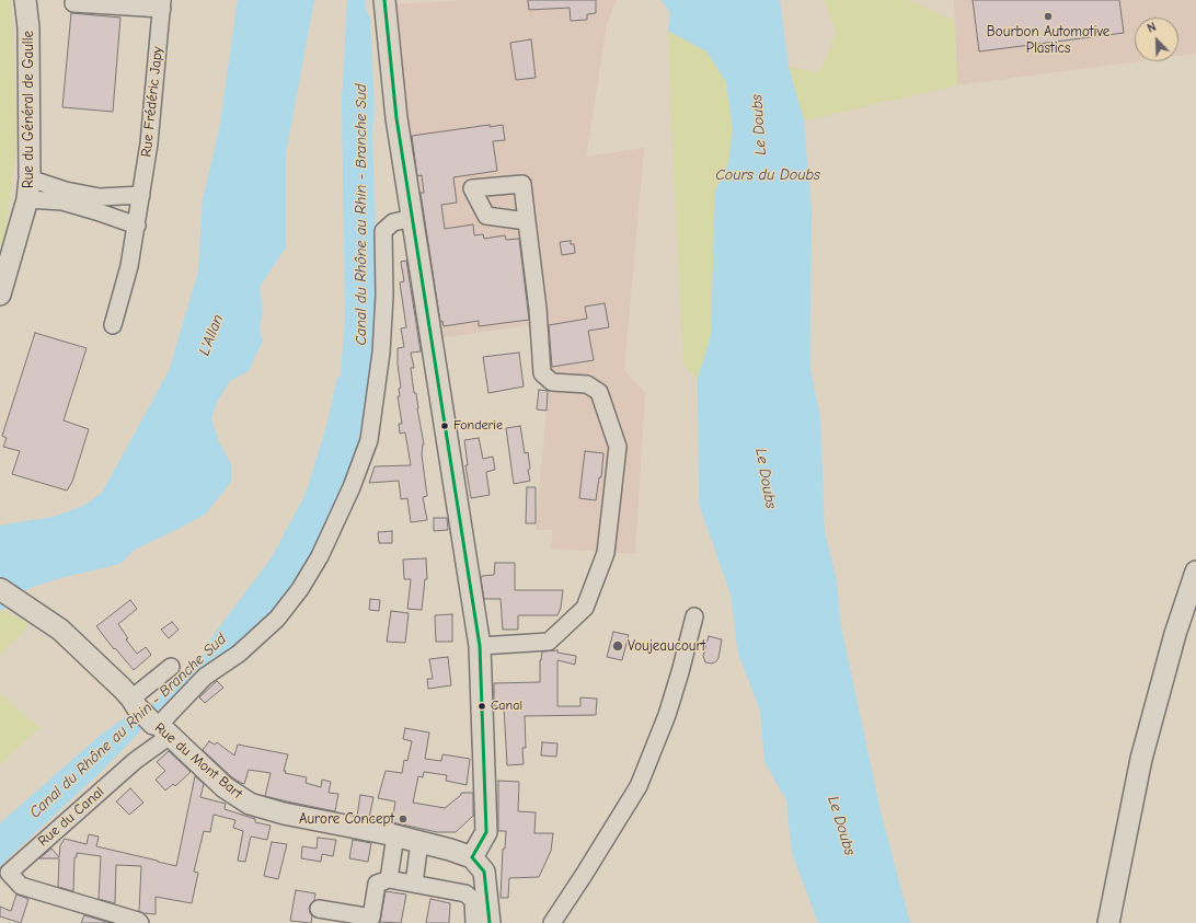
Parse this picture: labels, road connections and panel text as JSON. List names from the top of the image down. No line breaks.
{"streets":{"main road":["Rue du Général de Gaulle","Rue du Mont Bart"],"street":["Rue Frédéric Japy","Rue du Canal"]},"crossings":[["Rue du Mont Bart","Rue du Canal"]],"water":["Le Doubs","Cours du Doubs","Canal du Rhône au Rhin - Branche Sud","L'Allan"],"places":["Bourbon Automotive Plastics","Fonderie","Voujeaucourt","Canal","Aurore Concept"],"north":"top left"}
